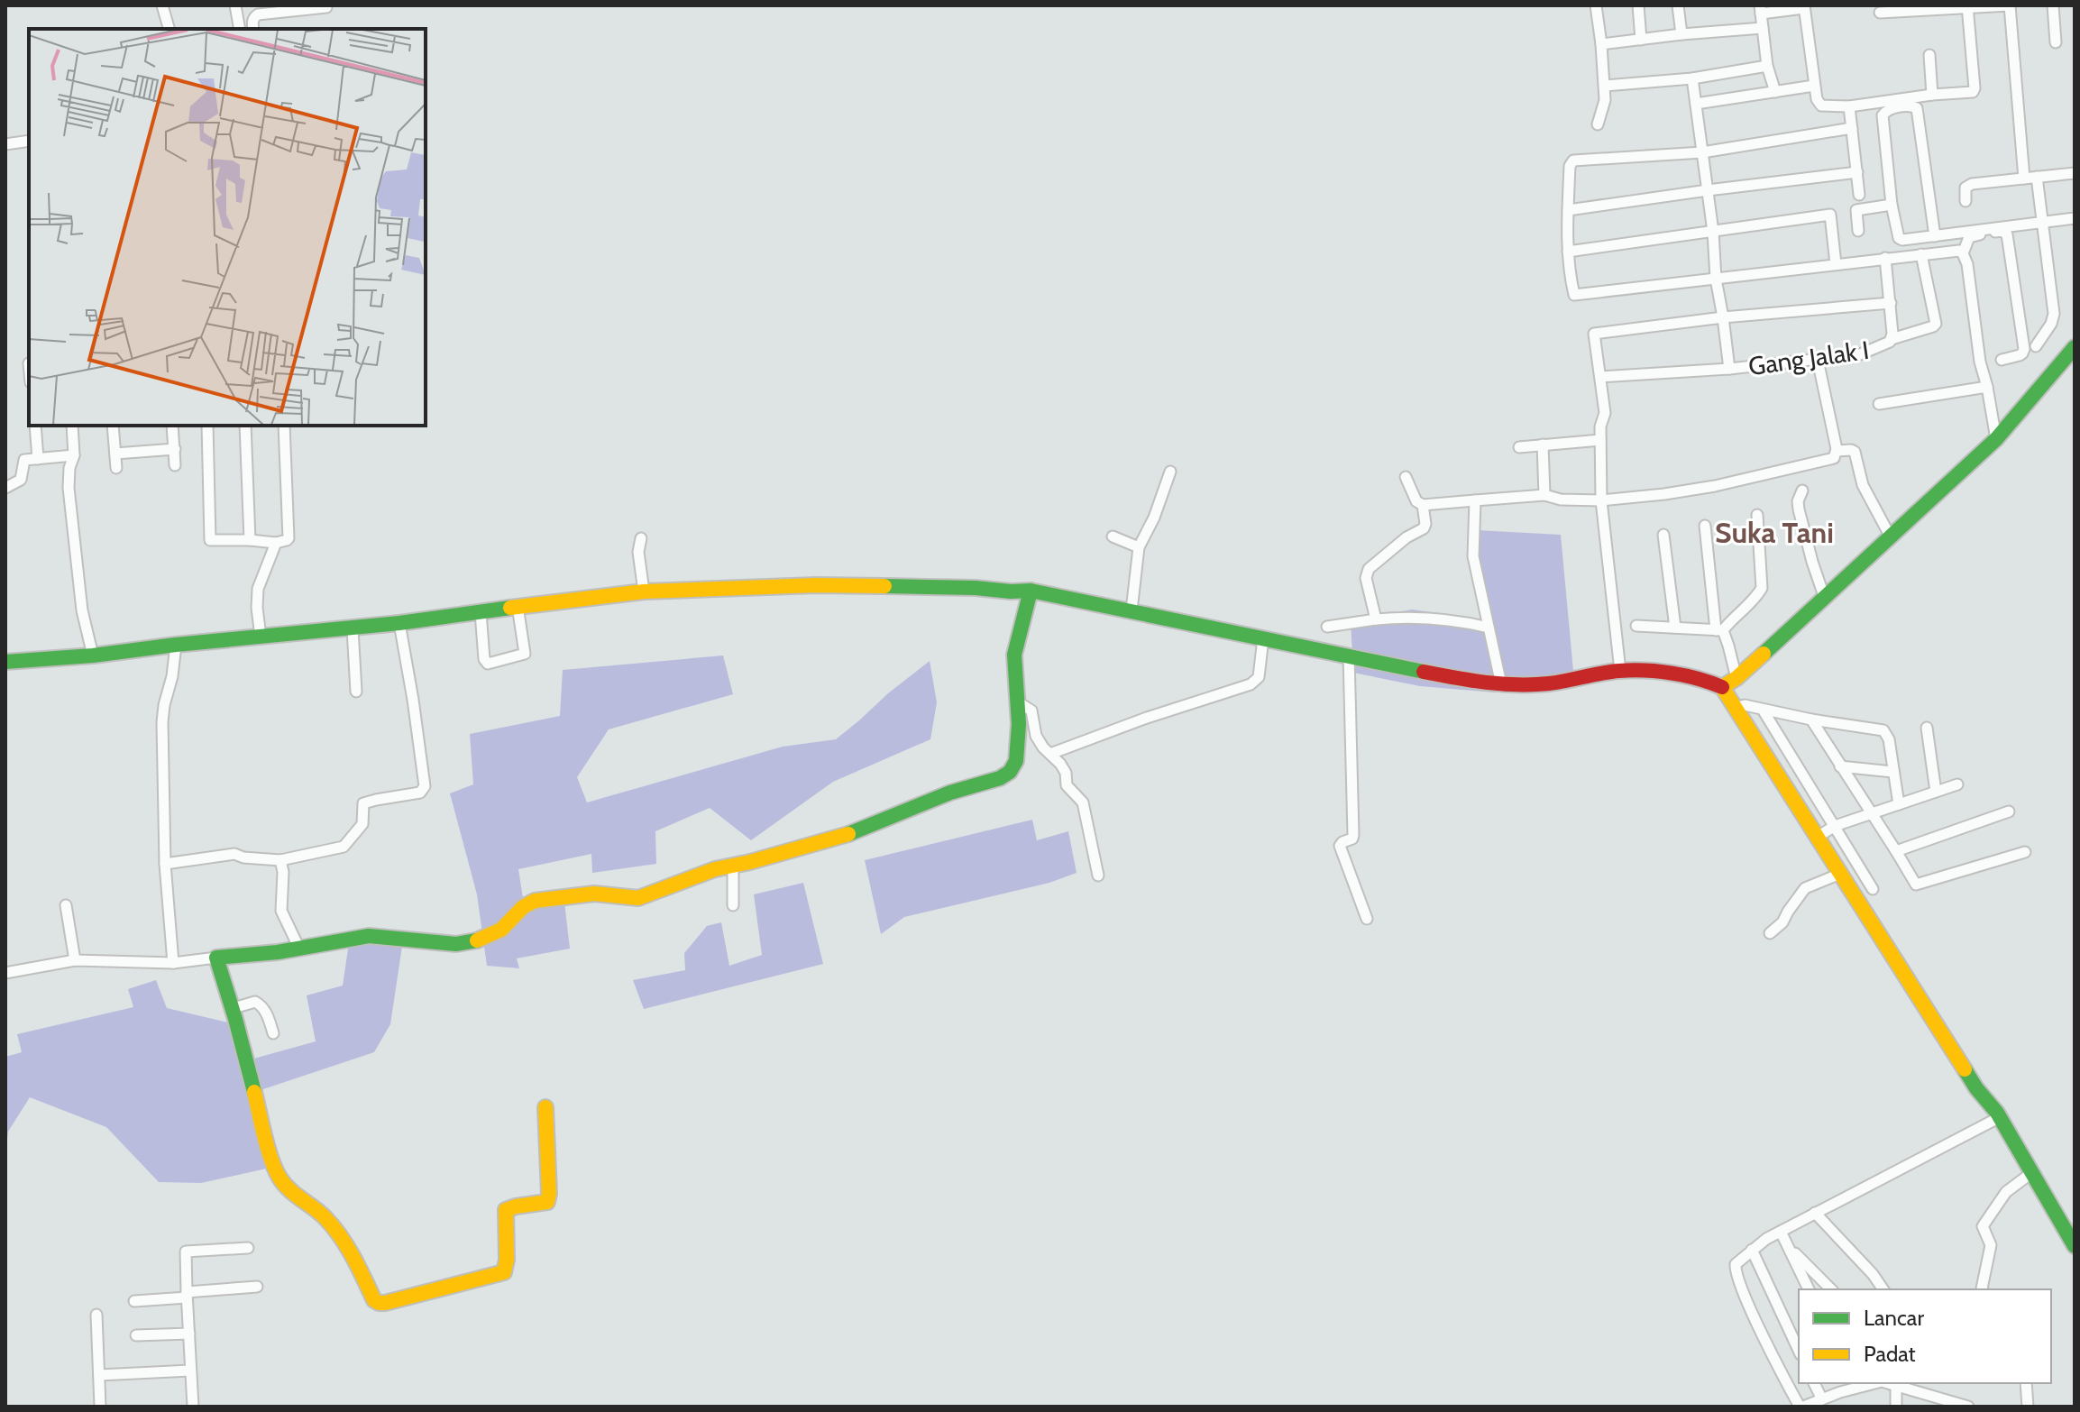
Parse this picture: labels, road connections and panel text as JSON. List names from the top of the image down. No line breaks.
{"streets":{"street":["Gang Jalak I"]},"districts":["Suka Tani"],"legend":["Lancar","Padat"]}
